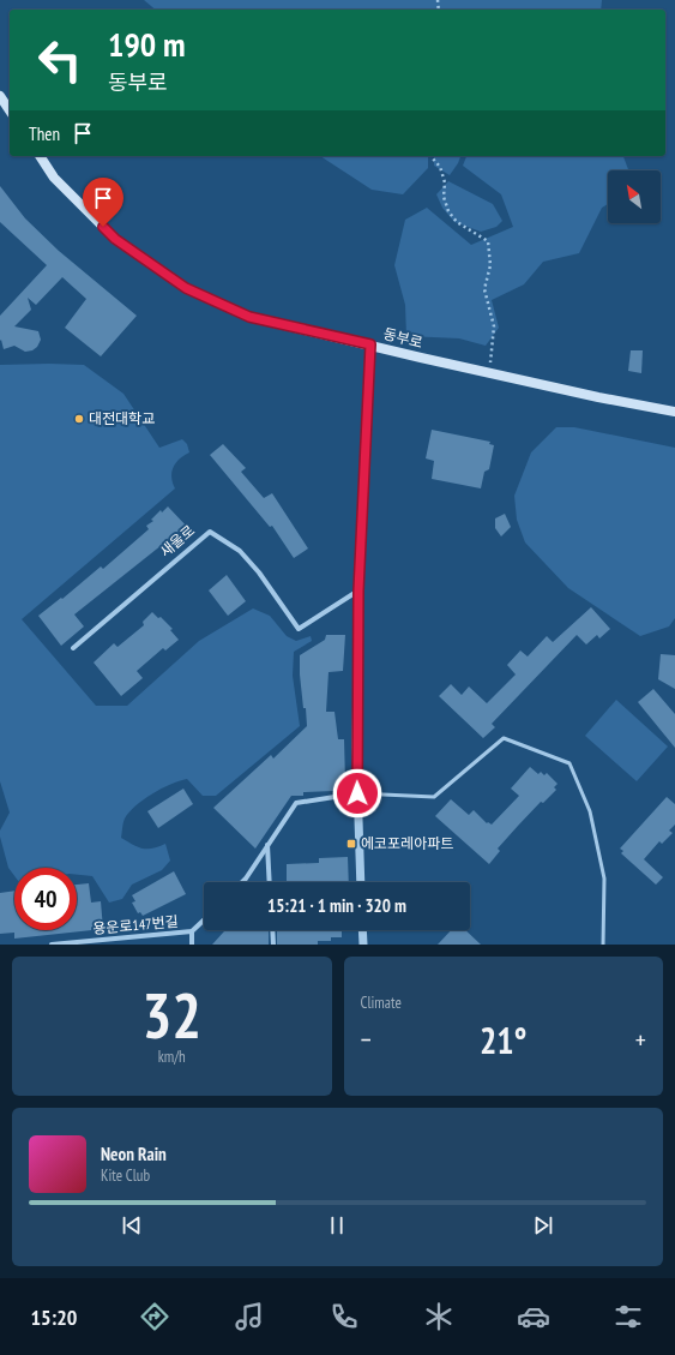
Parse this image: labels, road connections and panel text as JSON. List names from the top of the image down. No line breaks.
{"streets":{"main road":["동부로"],"street":["새울로","용운로147번길"]},"places":{"other":["대전대학교"],"transit":["에코포레아파트"]},"north":"top left","page":{"turn":["190 m","동부로"],"then":"Then","limit":"40","trip":"15:21 · 1 min · 320 m","tile":[["32","km/h"],"Climate"],"heat":["−","21°","+"],"song":["Neon Rain","Kite Club"],"tabs":"15:20"}}
